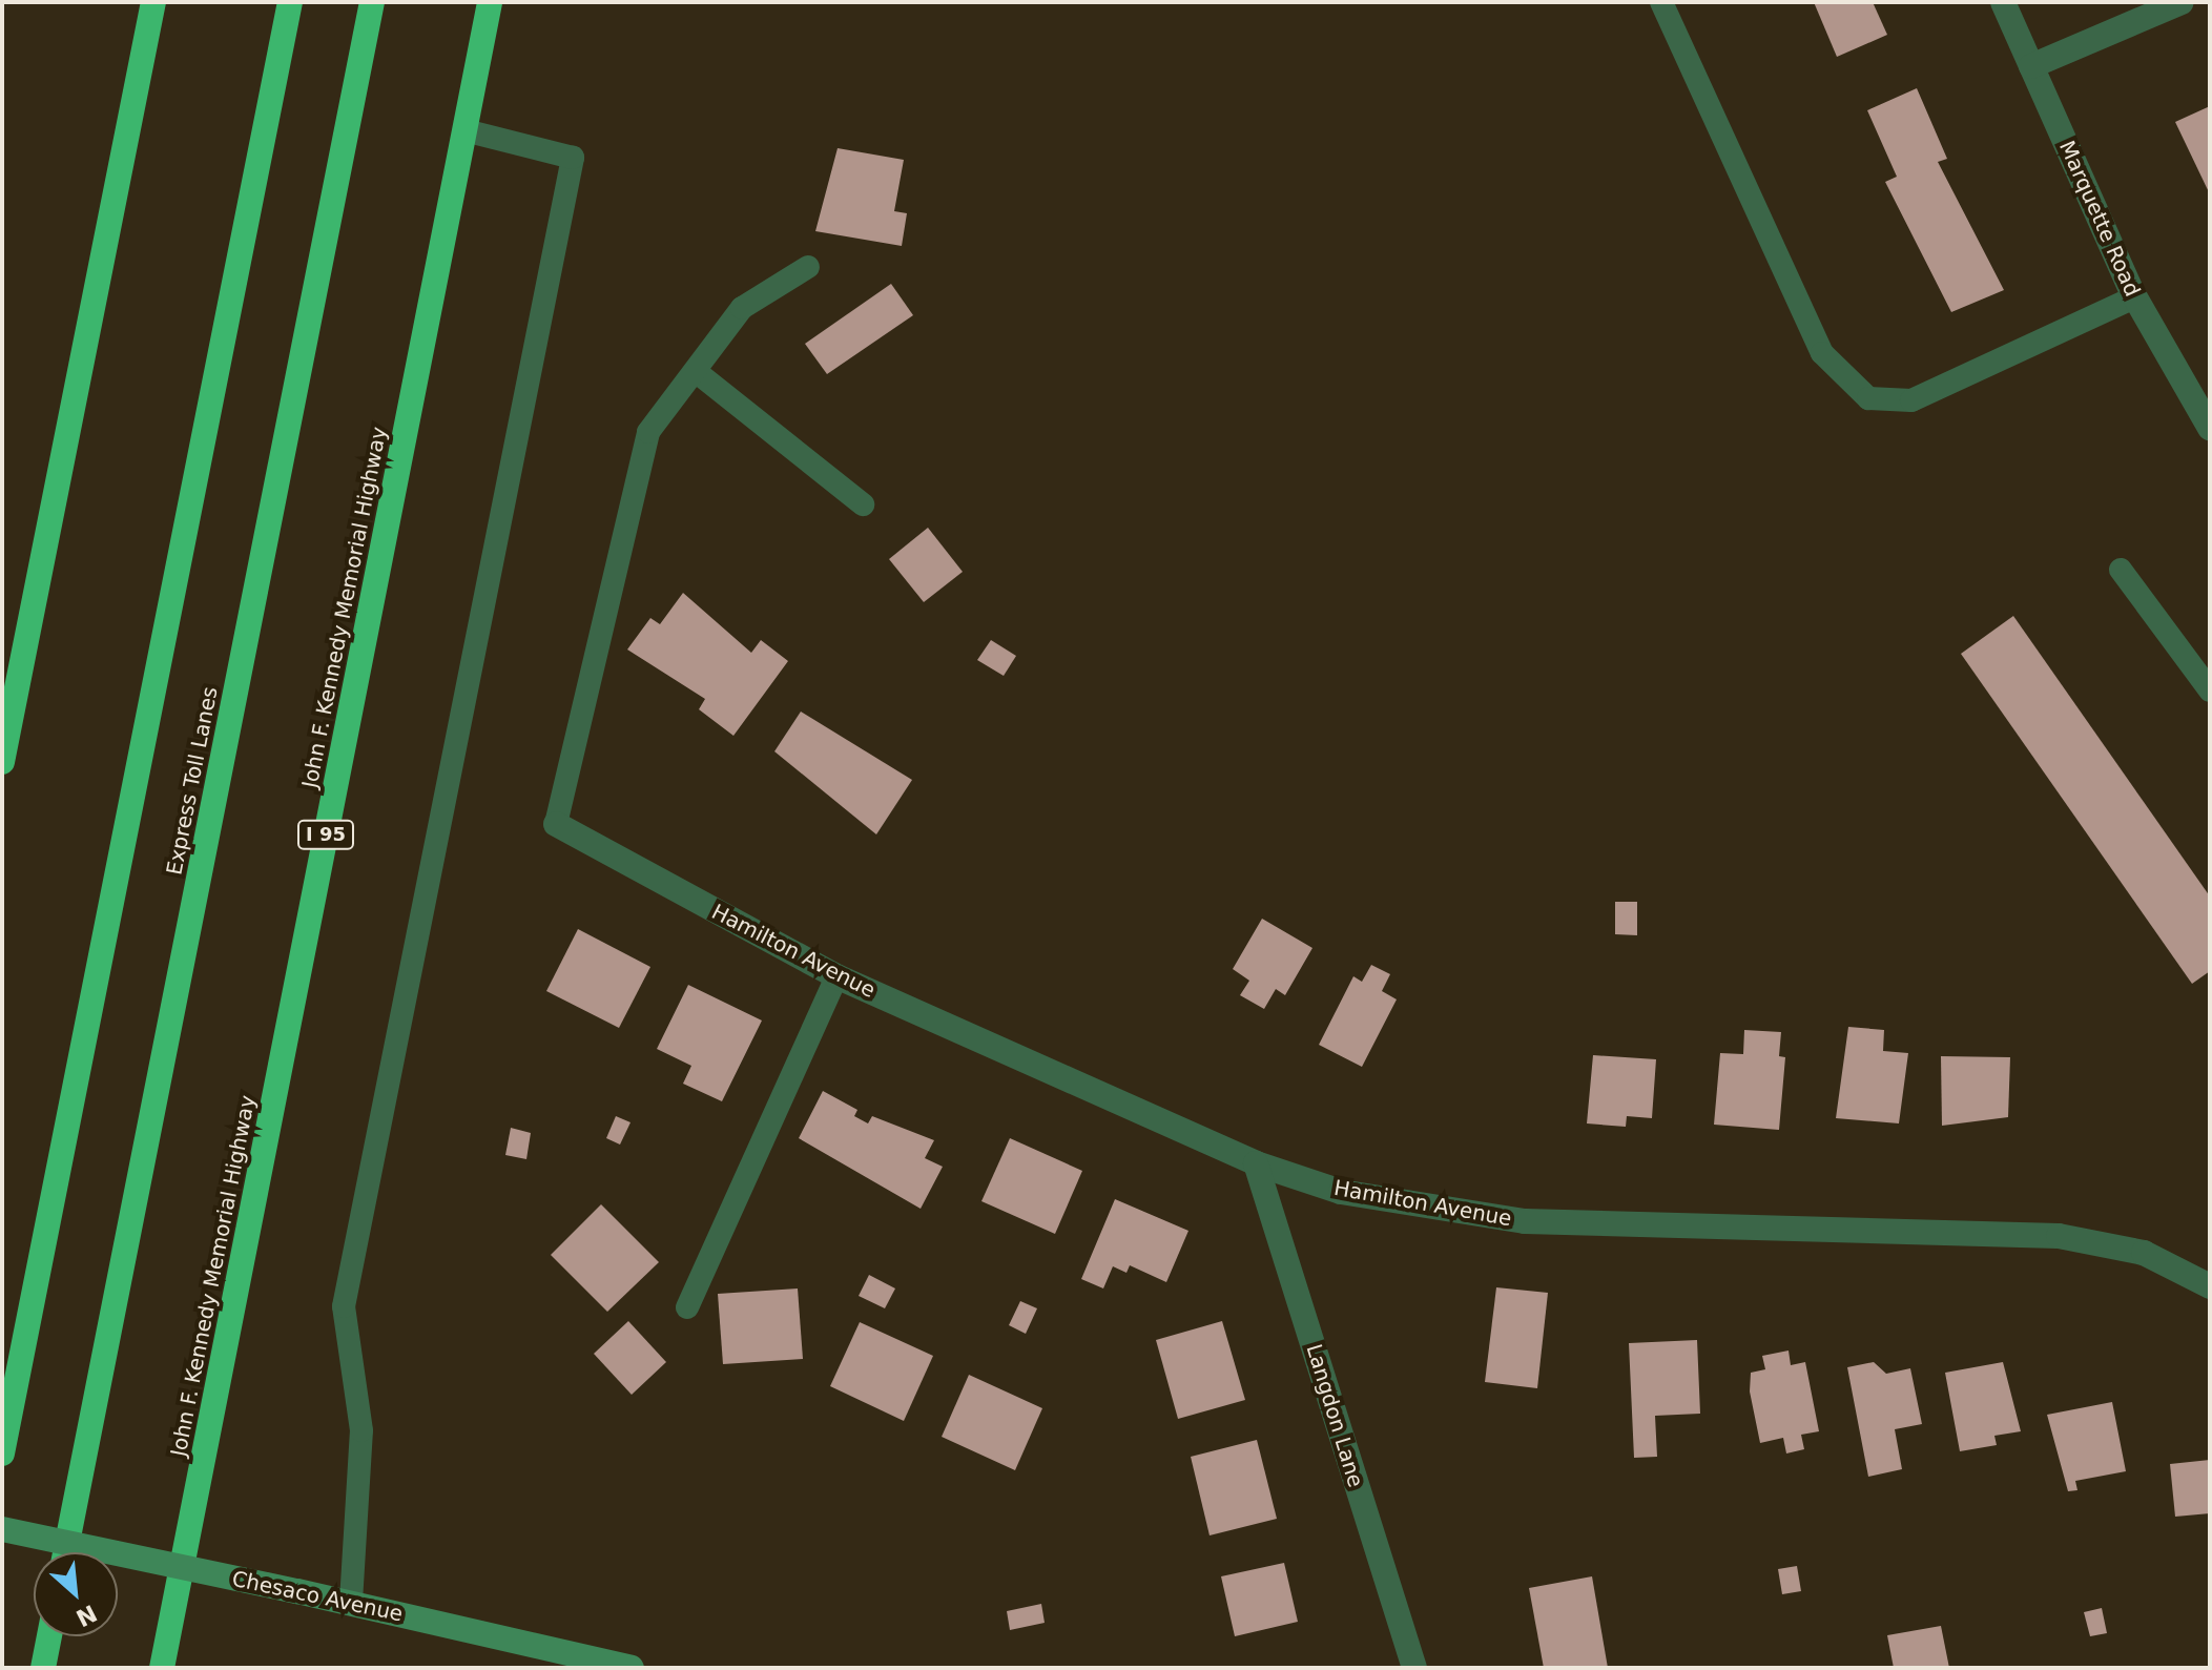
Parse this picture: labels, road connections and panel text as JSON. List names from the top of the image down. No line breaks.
{"streets":{"highway":["John F. Kennedy Memorial Highway","Express Toll Lanes","I 95"],"street":["Marquette Road","Hamilton Avenue","Langdon Lane","Chesaco Avenue"]},"crossings":[["Hamilton Avenue","Langdon Lane"]],"north":"bottom right"}
